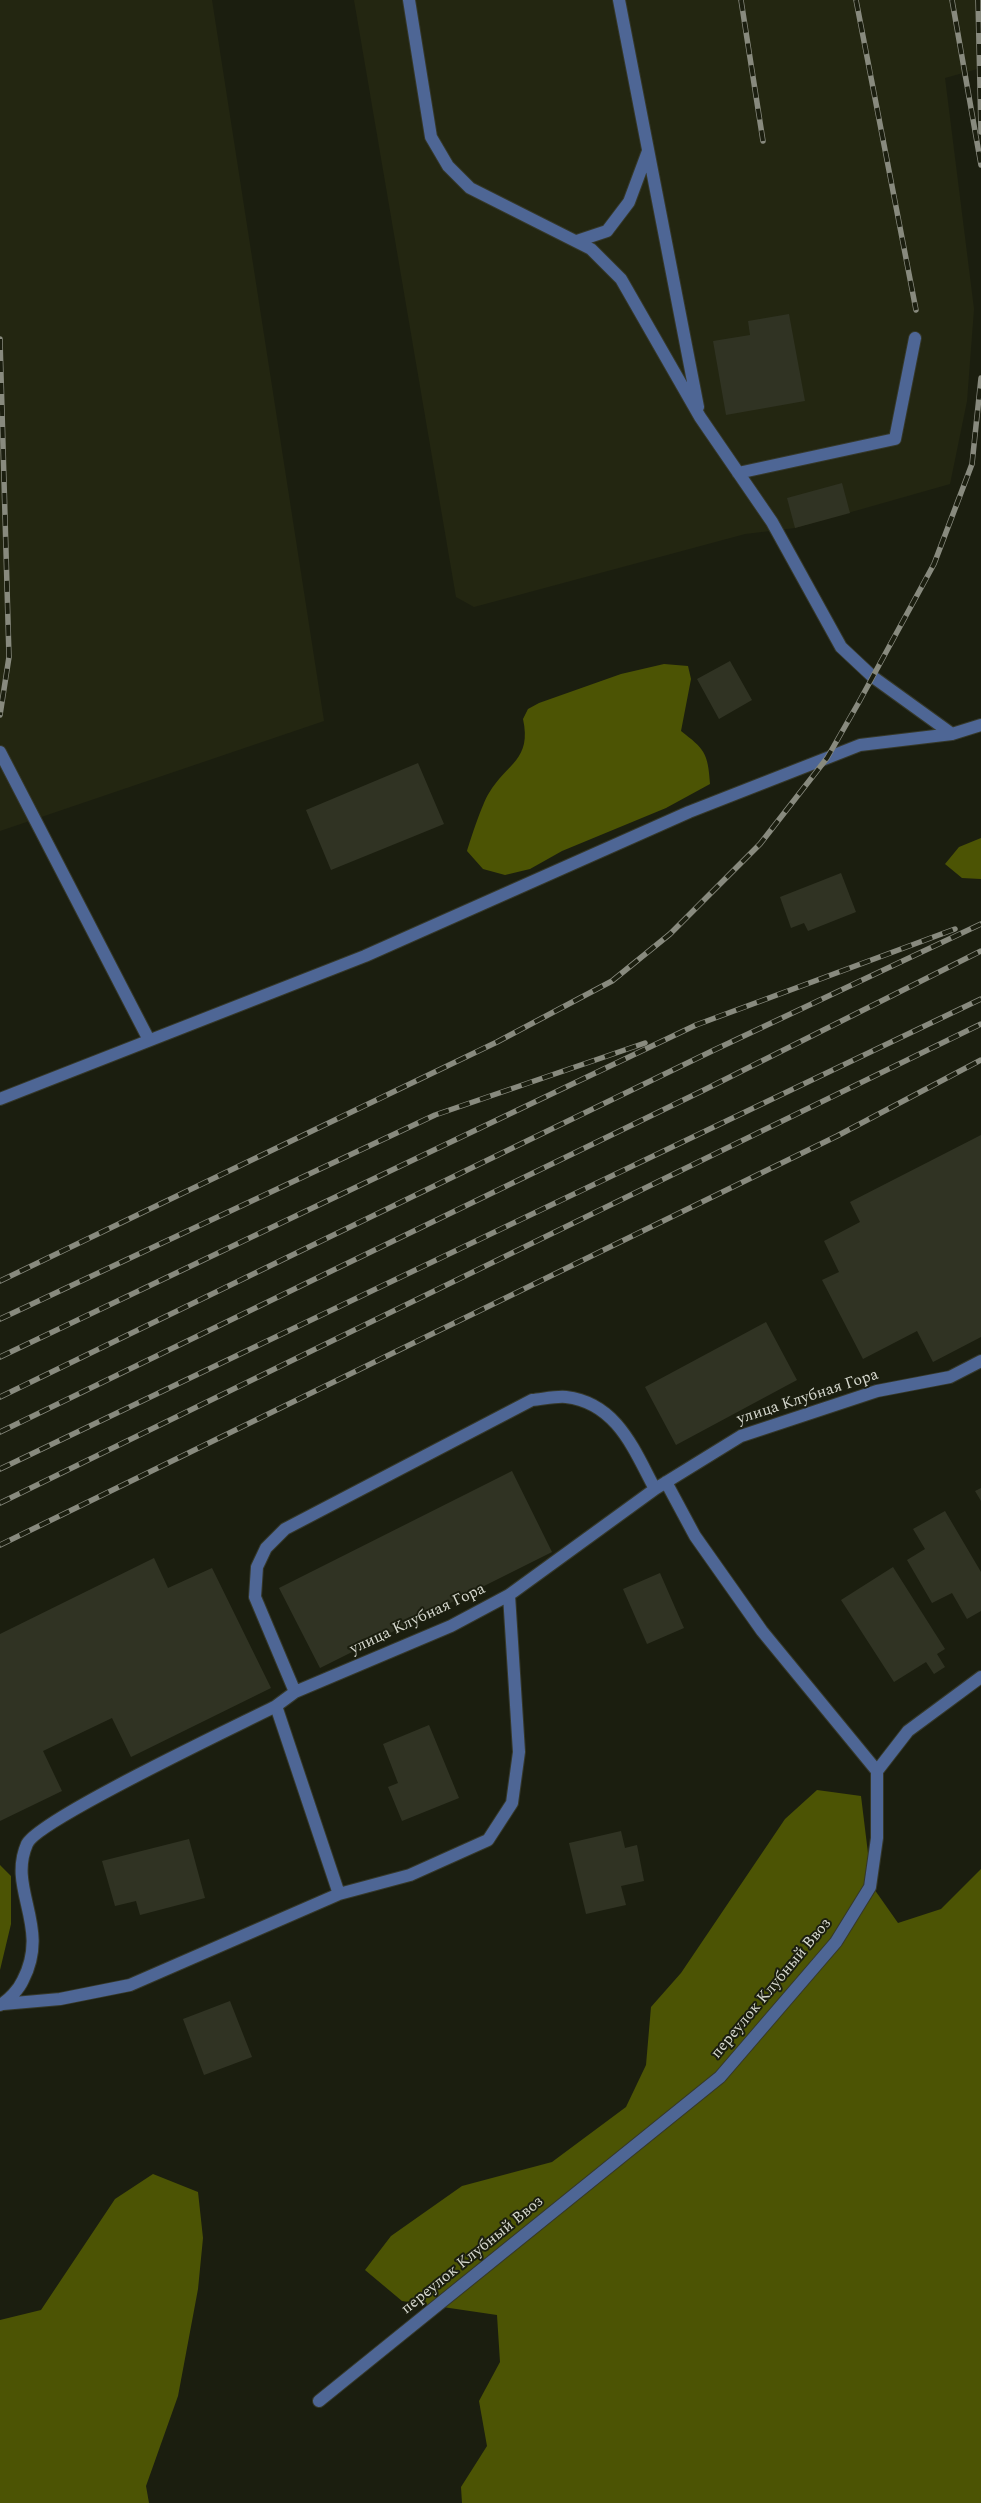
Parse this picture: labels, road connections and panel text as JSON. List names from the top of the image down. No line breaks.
{"streets":{"street":["улица Клубная Гора","переулок Клубный Ввоз"]}}
